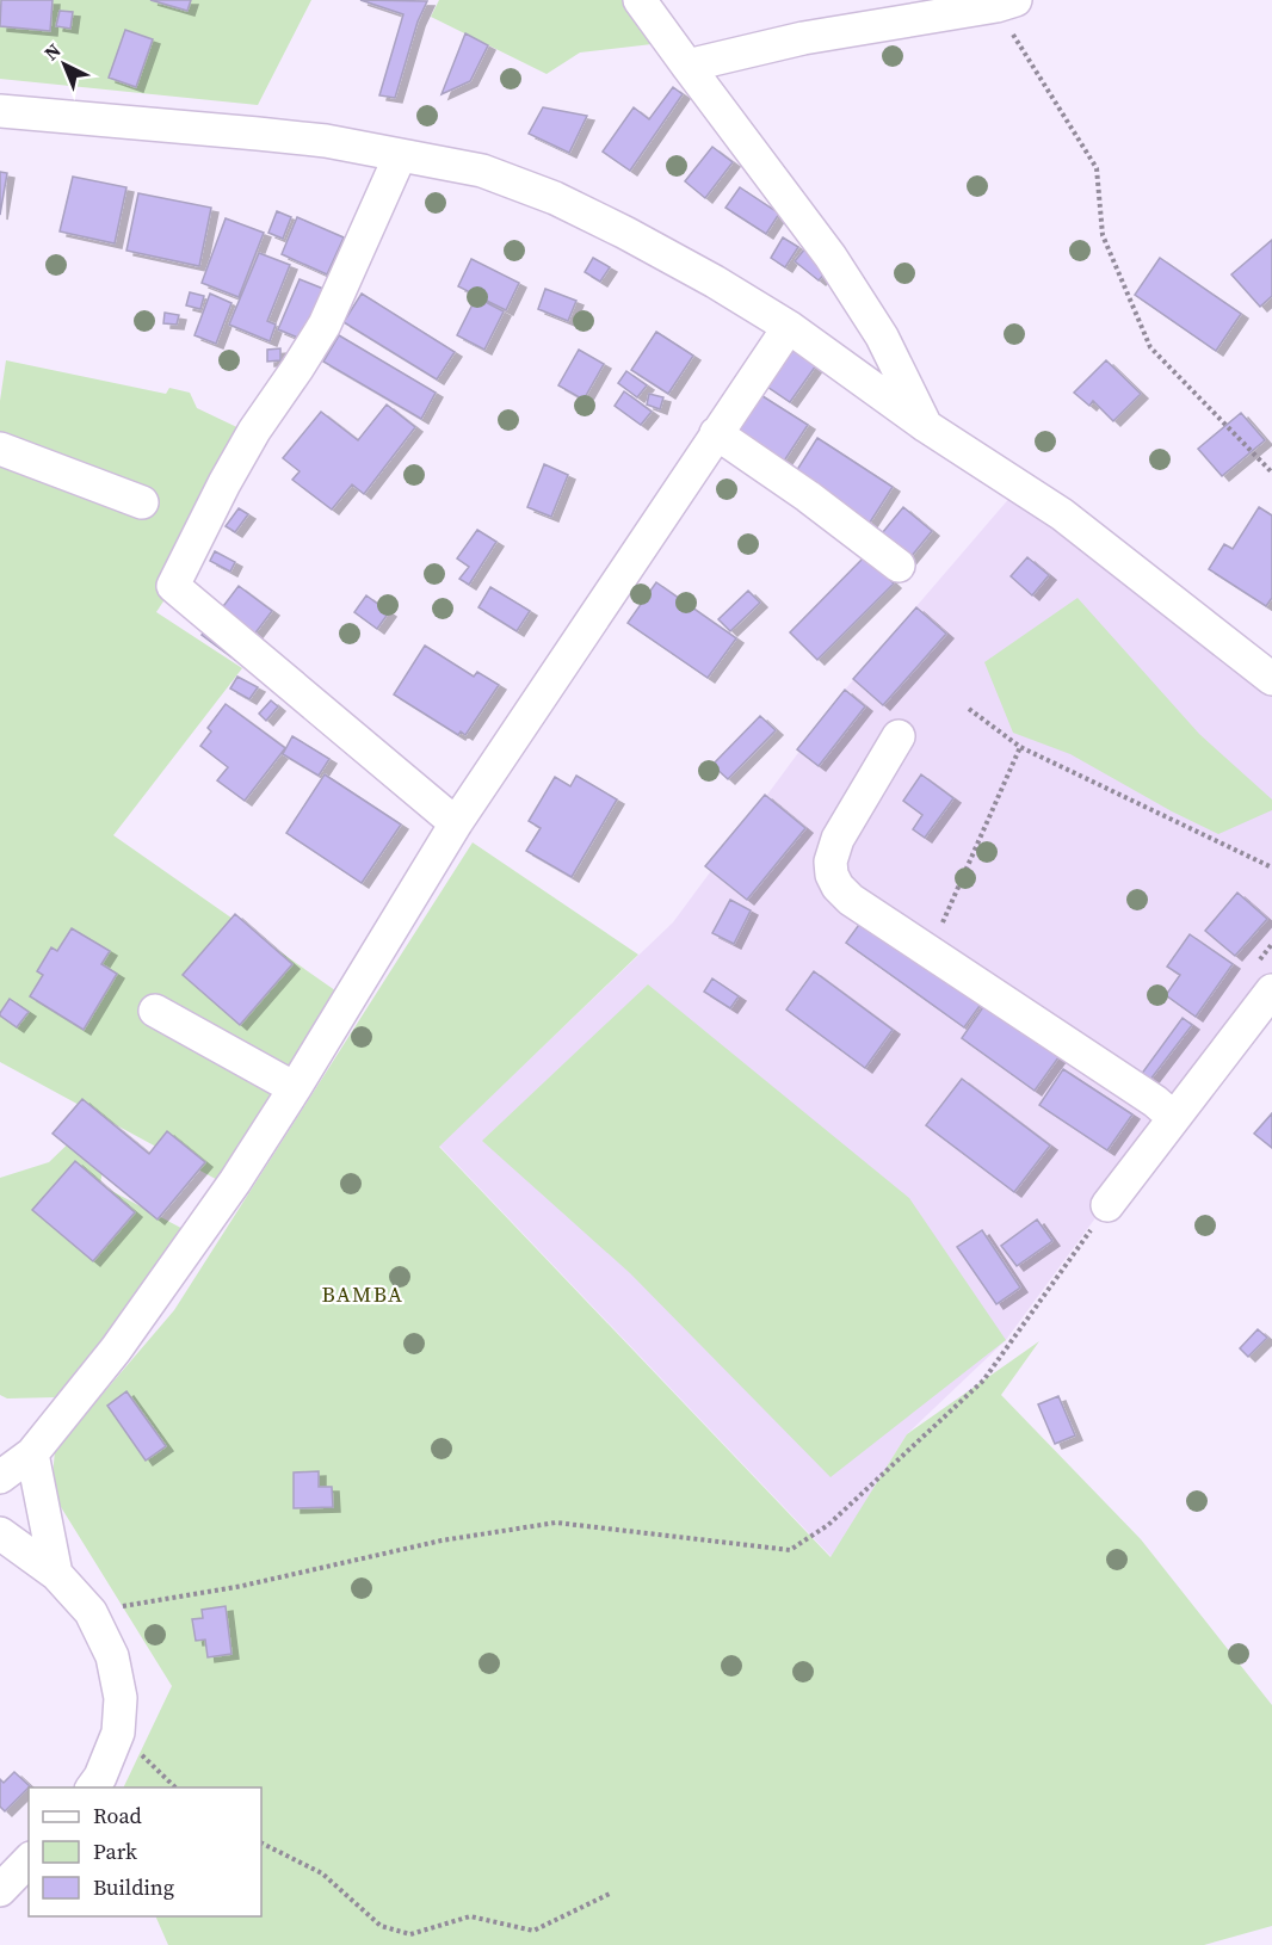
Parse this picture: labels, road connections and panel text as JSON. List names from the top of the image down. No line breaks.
{"districts":["BAMBA"],"legend":["Road","Park","Building"],"north":"top left"}
